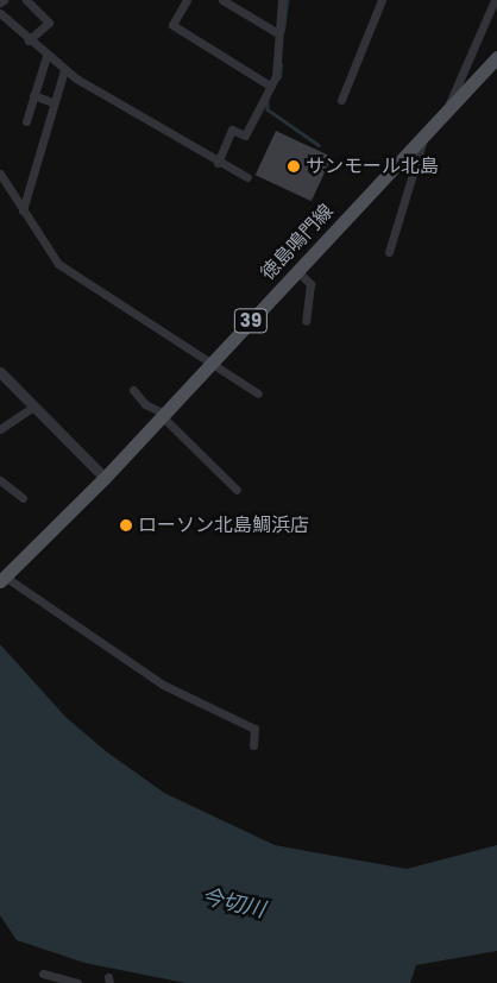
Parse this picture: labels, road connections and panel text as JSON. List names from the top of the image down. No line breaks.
{"streets":{"main road":["徳島鳴門線","39"]},"water":["今切川"],"places":["サンモール北島","ローソン北島鯛浜店"]}
